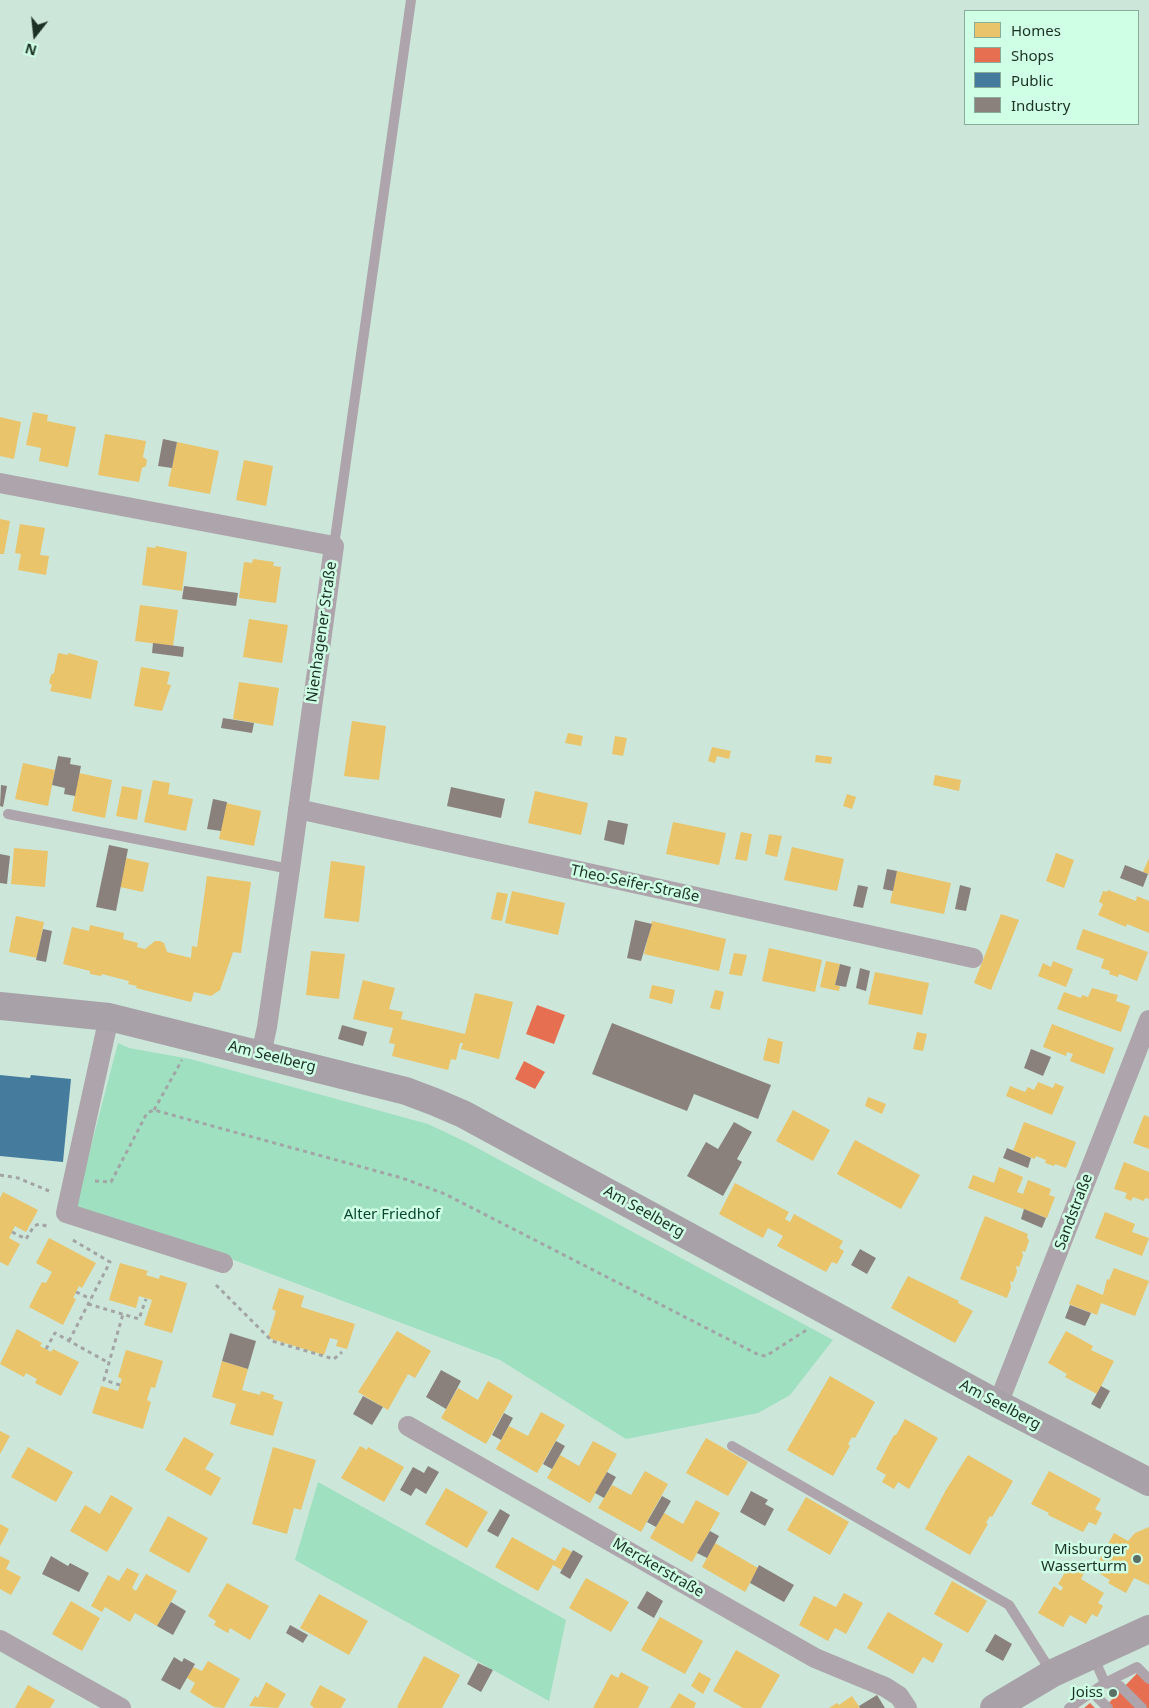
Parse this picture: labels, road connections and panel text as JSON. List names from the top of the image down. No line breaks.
{"streets":{"street":["Nienhagener Straße","Theo-Seifer-Straße","Am Seelberg","Sandstraße","Merckerstraße"]},"crossings":[["Nienhagener Straße","Theo-Seifer-Straße"],["Nienhagener Straße","Am Seelberg"],["Am Seelberg","Sandstraße"]],"parks":["Alter Friedhof"],"places":["Misburger Wasserturm","Joiss"],"legend":["Homes","Shops","Public","Industry"],"north":"bottom"}
